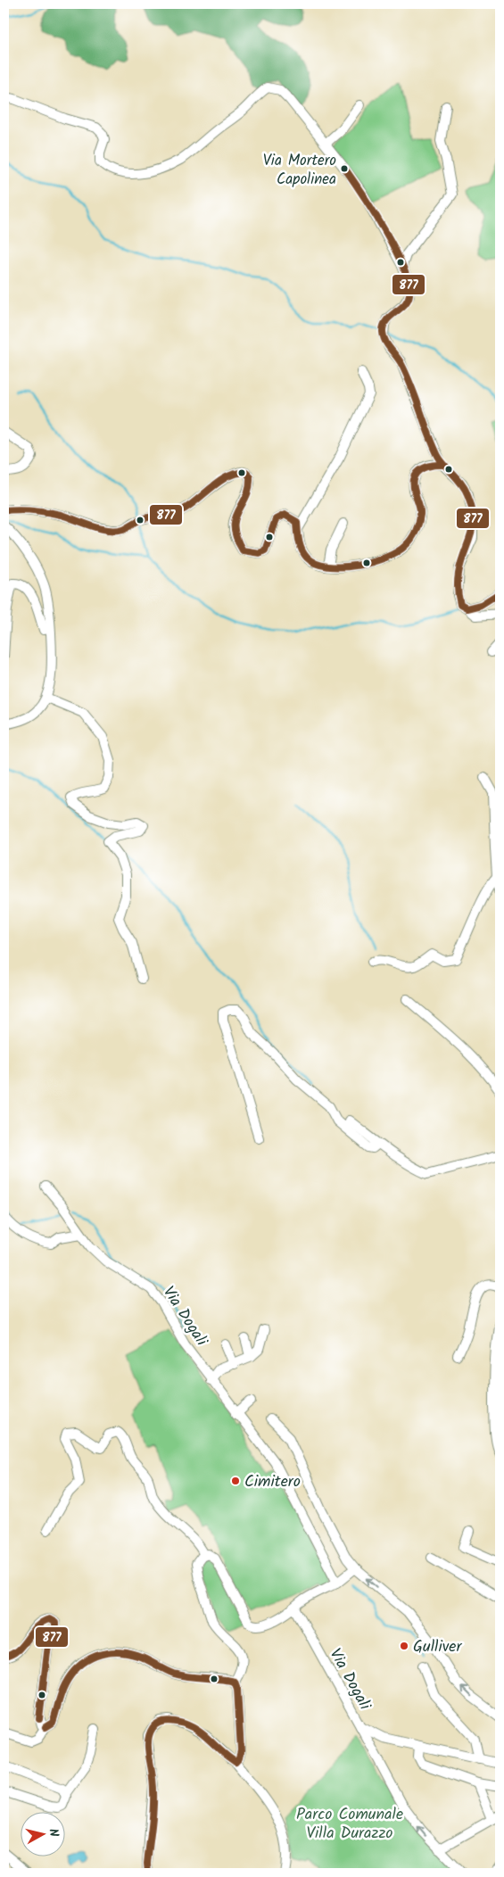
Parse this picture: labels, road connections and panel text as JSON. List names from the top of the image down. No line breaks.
{"streets":{"street":["Via Dogali"]},"parks":["Parco Comunale Villa Durazzo"],"places":["Via Mortero Capolinea","Cimitero","Gulliver"],"lines":["transit line 877"],"north":"right"}
